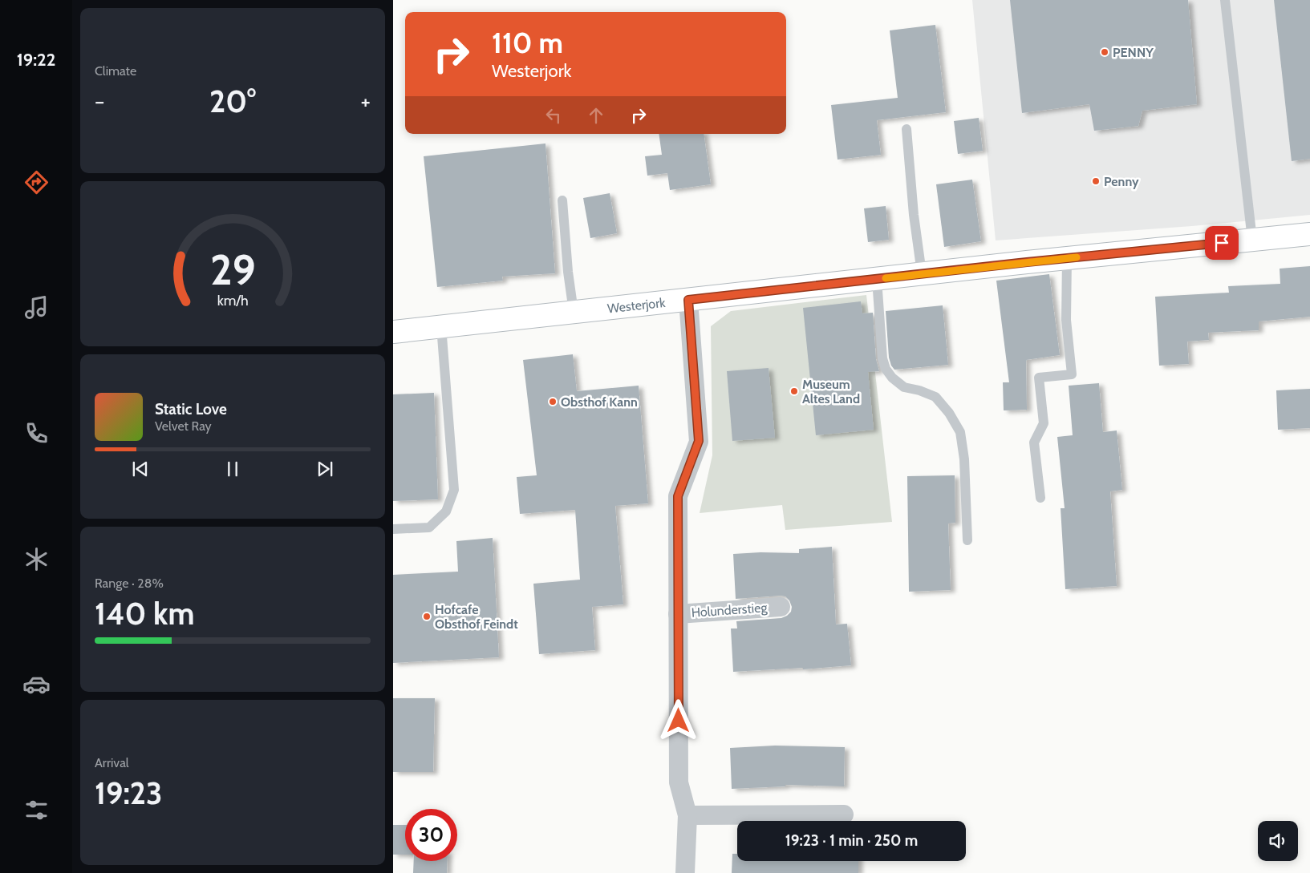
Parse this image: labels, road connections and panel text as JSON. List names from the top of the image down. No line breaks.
{"streets":{"main road":["Westerjork"],"street":["Holunderstieg"]},"places":["PENNY","Penny","Museum Altes Land","Obsthof Kann","Hofcafe Obsthof Feindt"],"page":{"tabs":"19:22","tile":["Climate",["Range · 28%","140 km"],["Arrival","19:23"]],"turn":["110 m","Westerjork"],"heat":["−","20°","+"],"song":["Static Love","Velvet Ray"],"limit":"30","trip":"19:23 · 1 min · 250 m","gauge":["29","km/h"]}}
